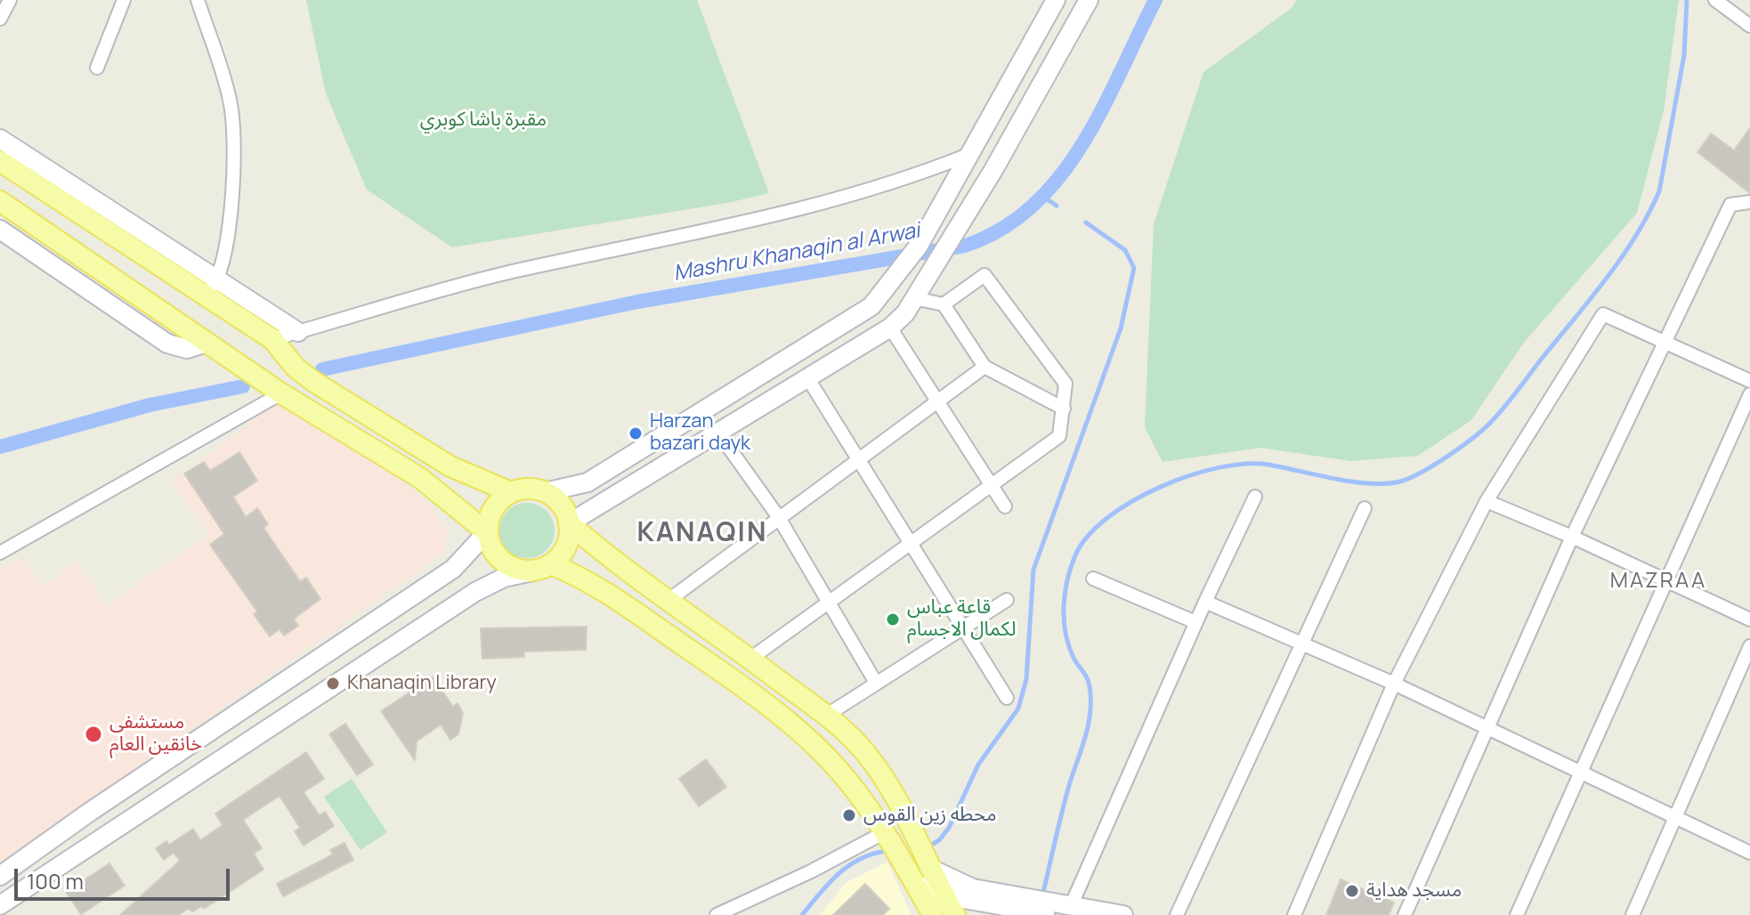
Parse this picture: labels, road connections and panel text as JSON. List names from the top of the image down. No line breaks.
{"districts":["KANAQIN","MAZRAA"],"water":["Mashru Khanaqin al Arwai"],"parks":["مقبرة باشا كوبري"],"places":["Harzan bazari dayk","قاعة عباس لكمال الاجسام","Khanaqin Library","مستشفى خانقين العام","محطه زين القوس","مسجد هداية"],"scale_bar":"100 m"}
